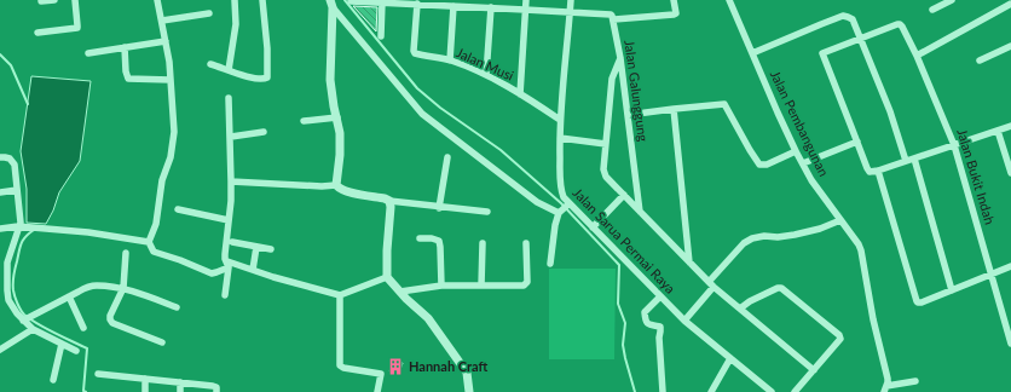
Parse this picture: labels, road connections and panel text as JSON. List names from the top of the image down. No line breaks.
{"streets":{"street":["Jalan Musi","Jalan Galunggung","Jalan Pembangunan","Jalan Bukit Indah","Jalan Sarua Permai Raya"]},"crossings":[["Jalan Musi","Jalan Sarua Permai Raya"]],"places":{"building":["Hannah Craft"]}}
